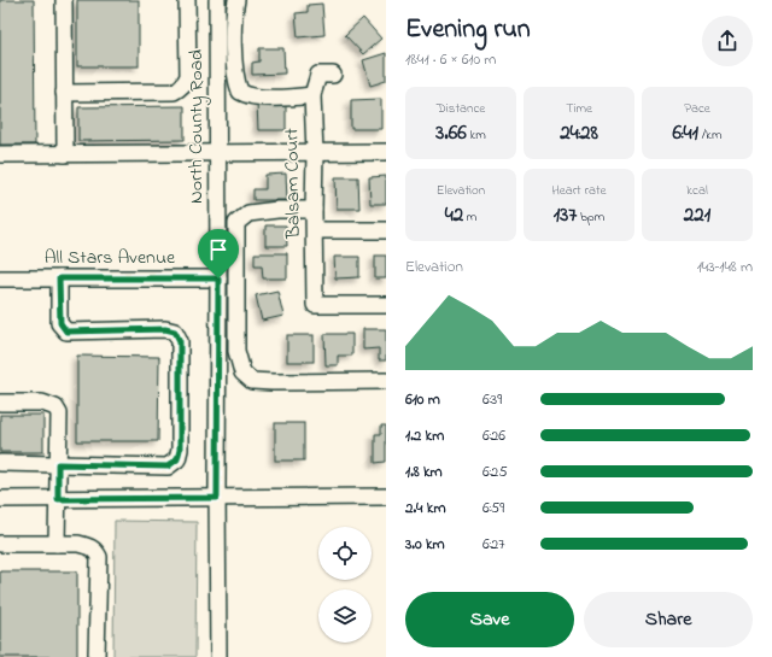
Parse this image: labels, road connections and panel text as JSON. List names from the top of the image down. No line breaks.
{"streets":{"street":["North County Road","Balsam Court","All Stars Avenue"]},"crossings":[["North County Road","All Stars Avenue"]],"page":{"heading":["Evening run","18:41 · 6 × 610 m"],"stats":[["Distance","3.66 km"],["Time","24:28"],["Pace","6:41 /km"],["Elevation","42 m"],["Heart rate","137 bpm"],["kcal","221"]],"chart":["Elevation","143–148 m"],"list":[{"name":"610 m","note":"6:39"},{"name":"1.2 km","note":"6:26"},{"name":"1.8 km","note":"6:25"},{"name":"2.4 km","note":"6:59"},{"name":"3.0 km","note":"6:27"}],"buttons":["Save","Share"]}}
